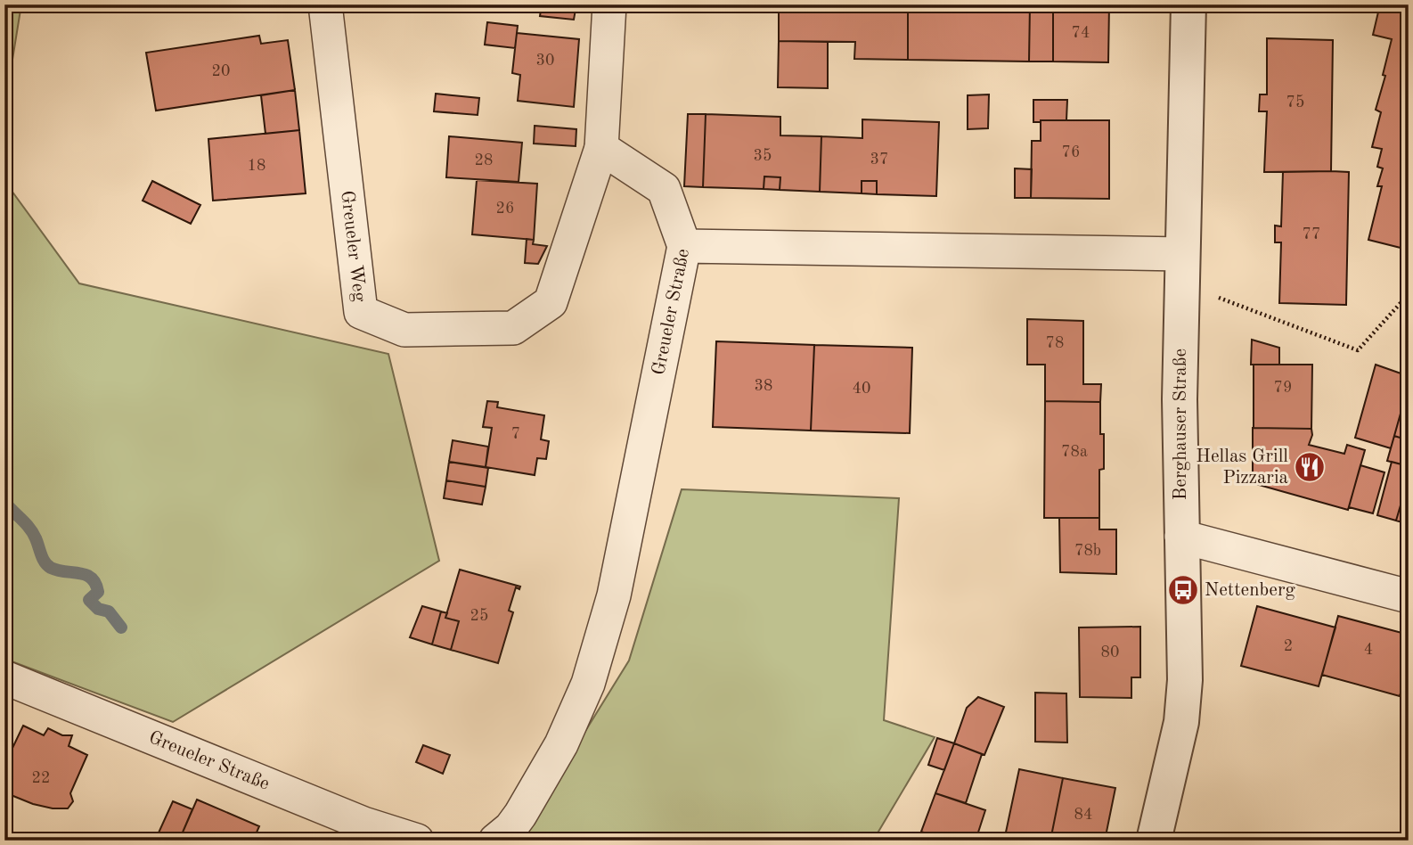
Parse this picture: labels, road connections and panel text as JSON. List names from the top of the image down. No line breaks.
{"streets":{"street":["Greueler Weg","Greueler Straße","Berghauser Straße"]},"crossings":[["Greueler Straße","Berghauser Straße"]],"places":{"restaurant":["Hellas Grill Pizzaria"],"bus stop":["Nettenberg"]},"house_numbers":["74","30","20","75","76","35","37","28","18","26","77","78","38","79","40","7","78a","78b","25","2","4","80","22","84"]}
